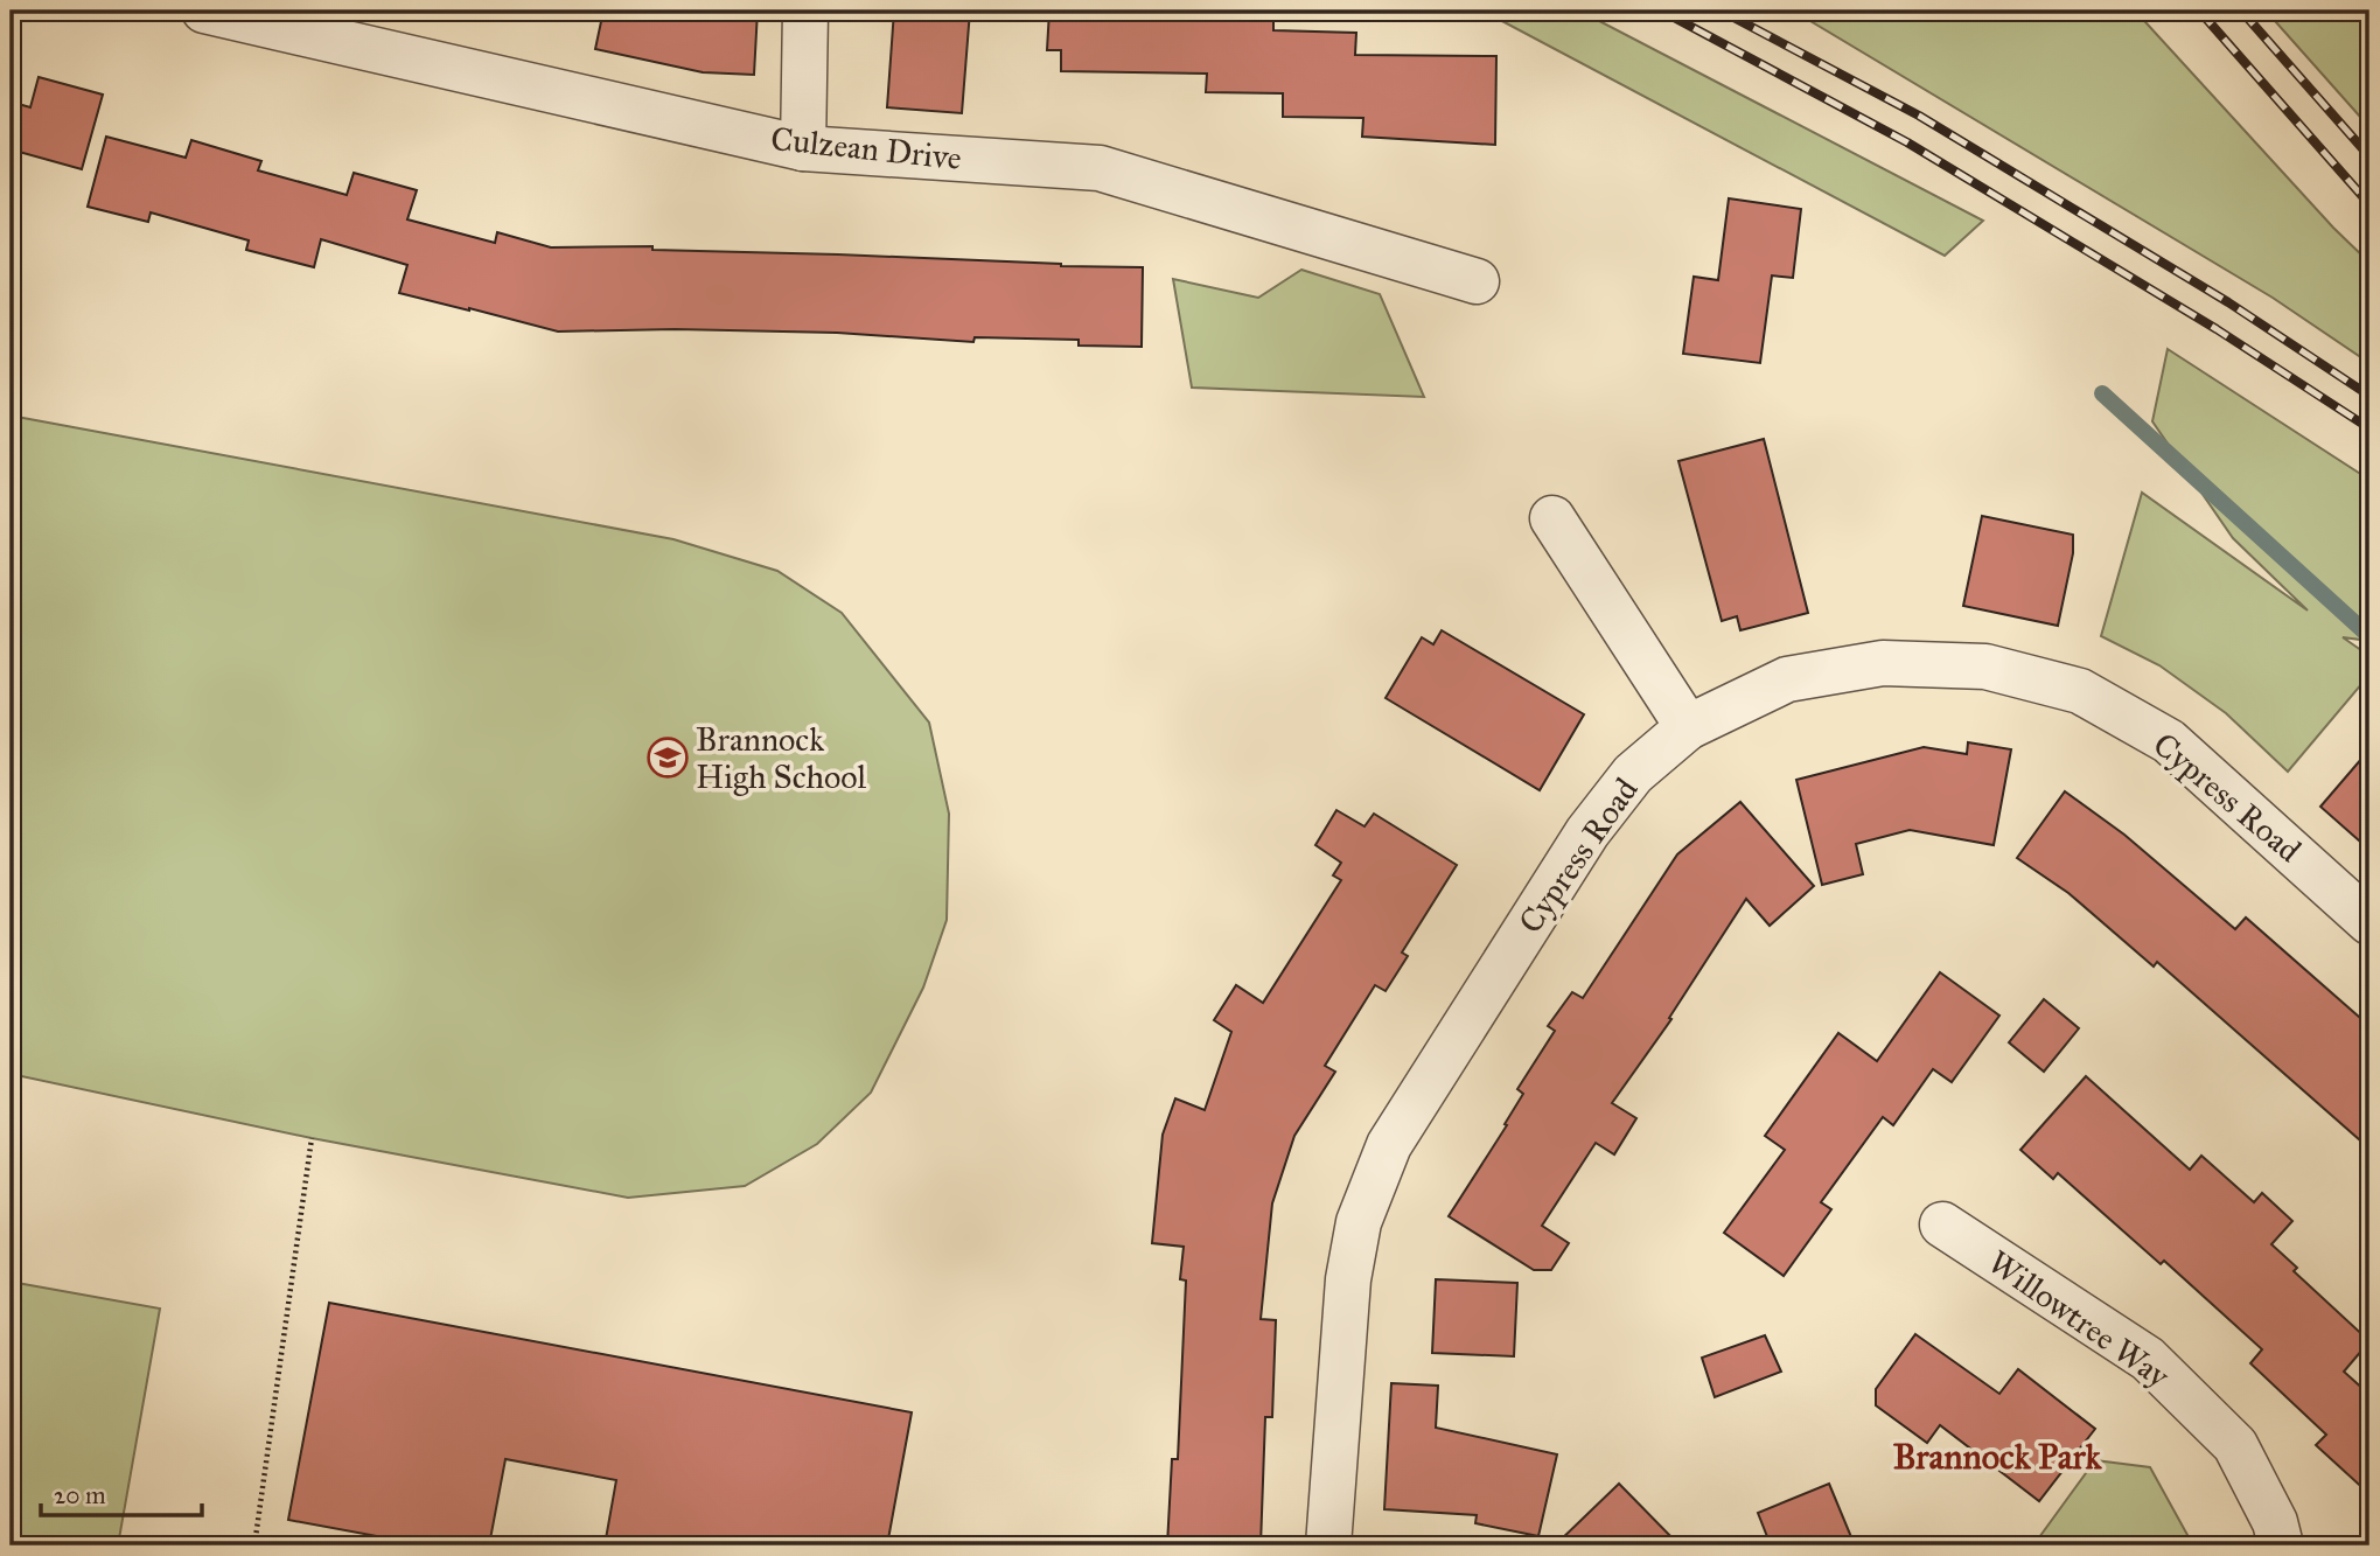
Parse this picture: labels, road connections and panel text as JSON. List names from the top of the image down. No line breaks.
{"streets":{"street":["Culzean Drive","Cypress Road","Willowtree Way"]},"districts":["Brannock Park"],"places":{"school or university":["Brannock High School"]},"scale_bar":"20 m"}
